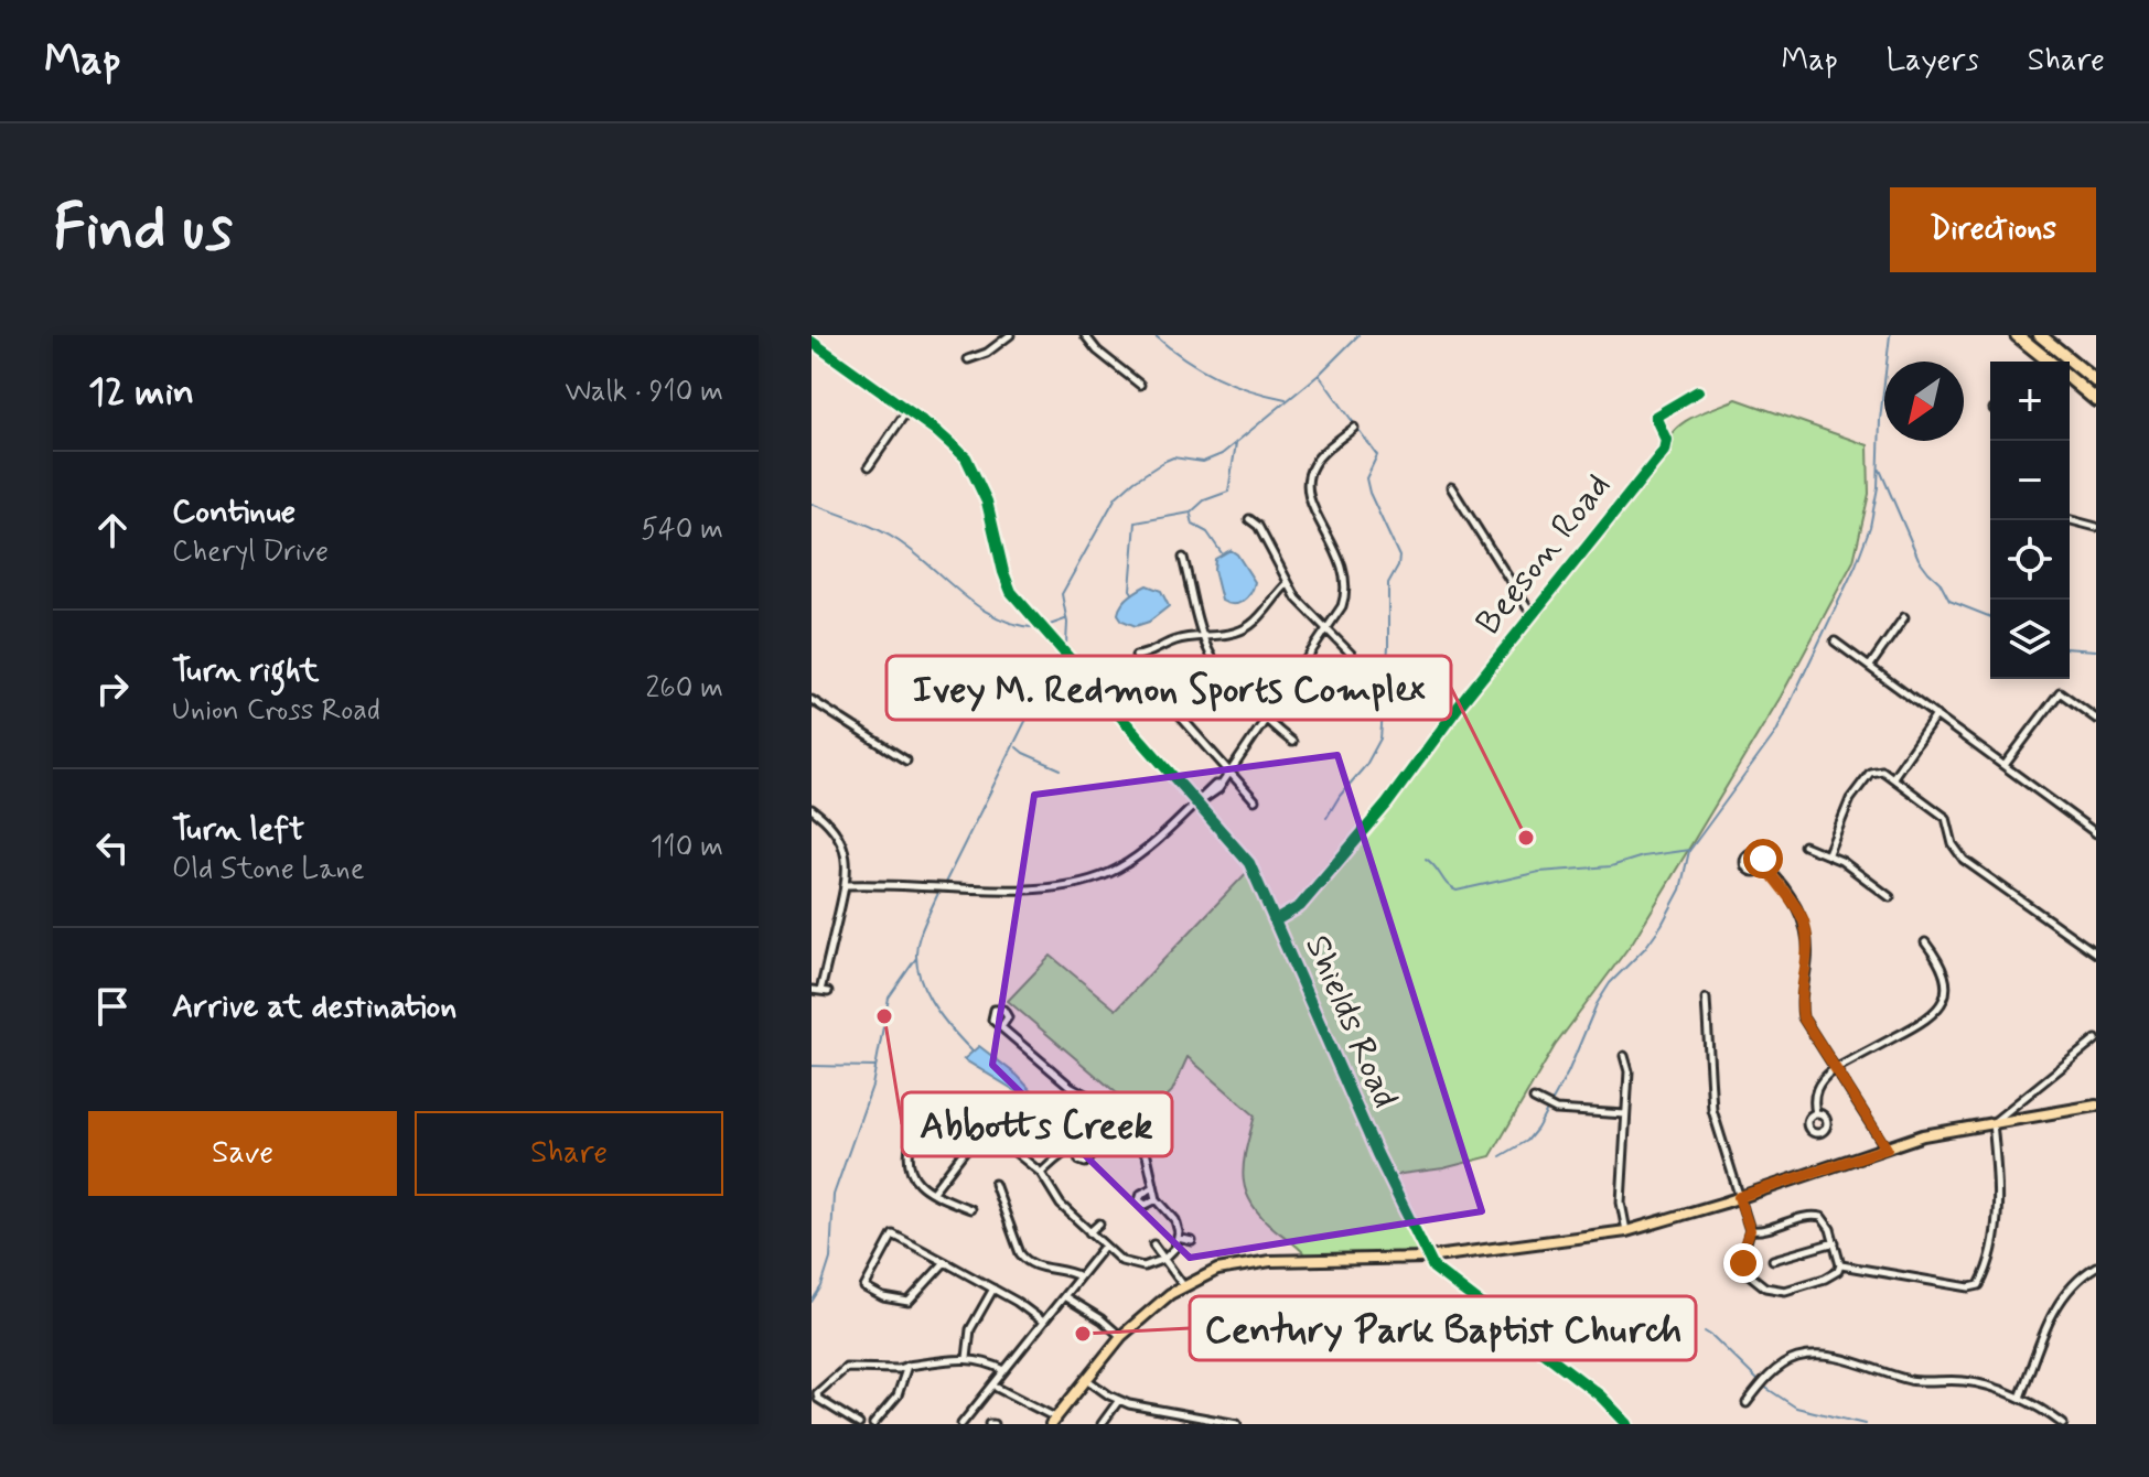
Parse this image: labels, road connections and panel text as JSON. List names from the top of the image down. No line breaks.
{"streets":{"street":["Beeson Road","Shields Road"]},"crossings":[["Beeson Road","Shields Road"]],"places":["Ivey M. Redmon Sports Complex","Abbotts Creek","Century Park Baptist Church"],"north":"bottom left","page":{"header":"Map","nav":["Map","Layers","Share"],"buttons":["Directions",["Save","Share"]],"title":"Find us","heading":["12 min","Walk · 910 m"],"map_buttons":["+","−"],"list":[["Continue","Cheryl Drive","540 m"],["Turn right","Union Cross Road","260 m"],["Turn left","Old Stone Lane","110 m"],"Arrive at destination"]}}
